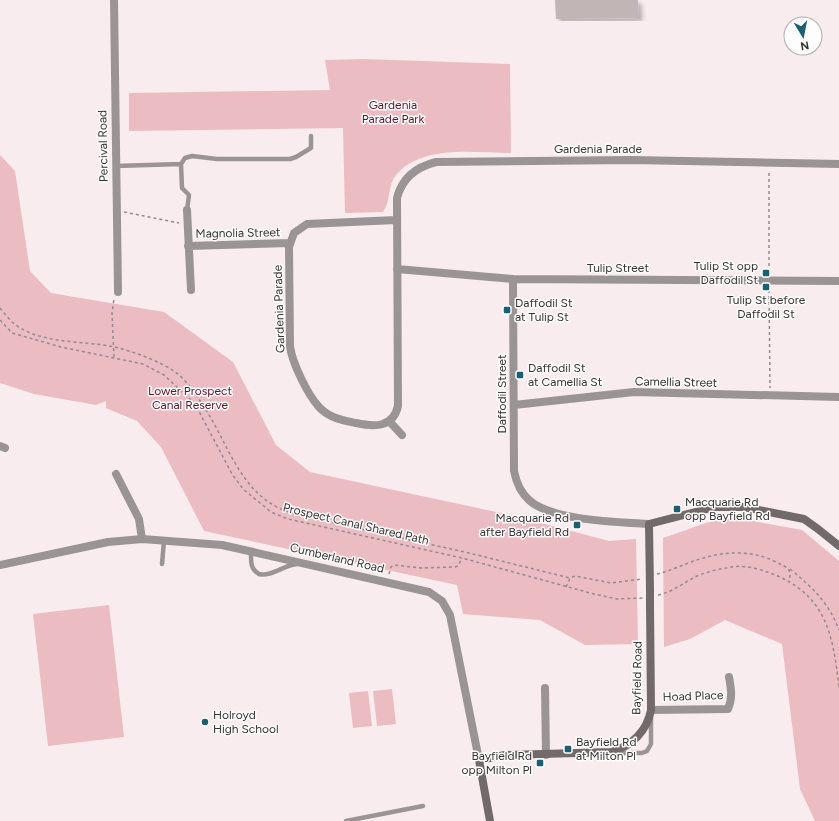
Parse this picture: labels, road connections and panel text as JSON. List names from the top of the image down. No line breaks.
{"streets":{"street":["Percival Road","Gardenia Parade","Magnolia Street","Tulip Street","Camellia Street","Daffodil Street","Cumberland Road","Bayfield Road","Hoad Place"],"path":["Prospect Canal Shared Path"]},"crossings":[["Gardenia Parade","Magnolia Street"],["Gardenia Parade","Tulip Street"],["Tulip Street","Daffodil Street"],["Camellia Street","Daffodil Street"],["Daffodil Street","Bayfield Road"],["Cumberland Road","Bayfield Road"],["Bayfield Road","Hoad Place"]],"parks":["Gardenia Parade Park","Lower Prospect Canal Reserve"],"places":{"transit":["Tulip St opp Daffodil St","Tulip St before Daffodil St","Daffodil St at Tulip St","Daffodil St at Camellia St","Macquarie Rd opp Bayfield Rd","Macquarie Rd after Bayfield Rd","Bayfield Rd at Milton Pl","Bayfield Rd opp Milton Pl"],"other":["Holroyd High School"]},"north":"bottom"}
